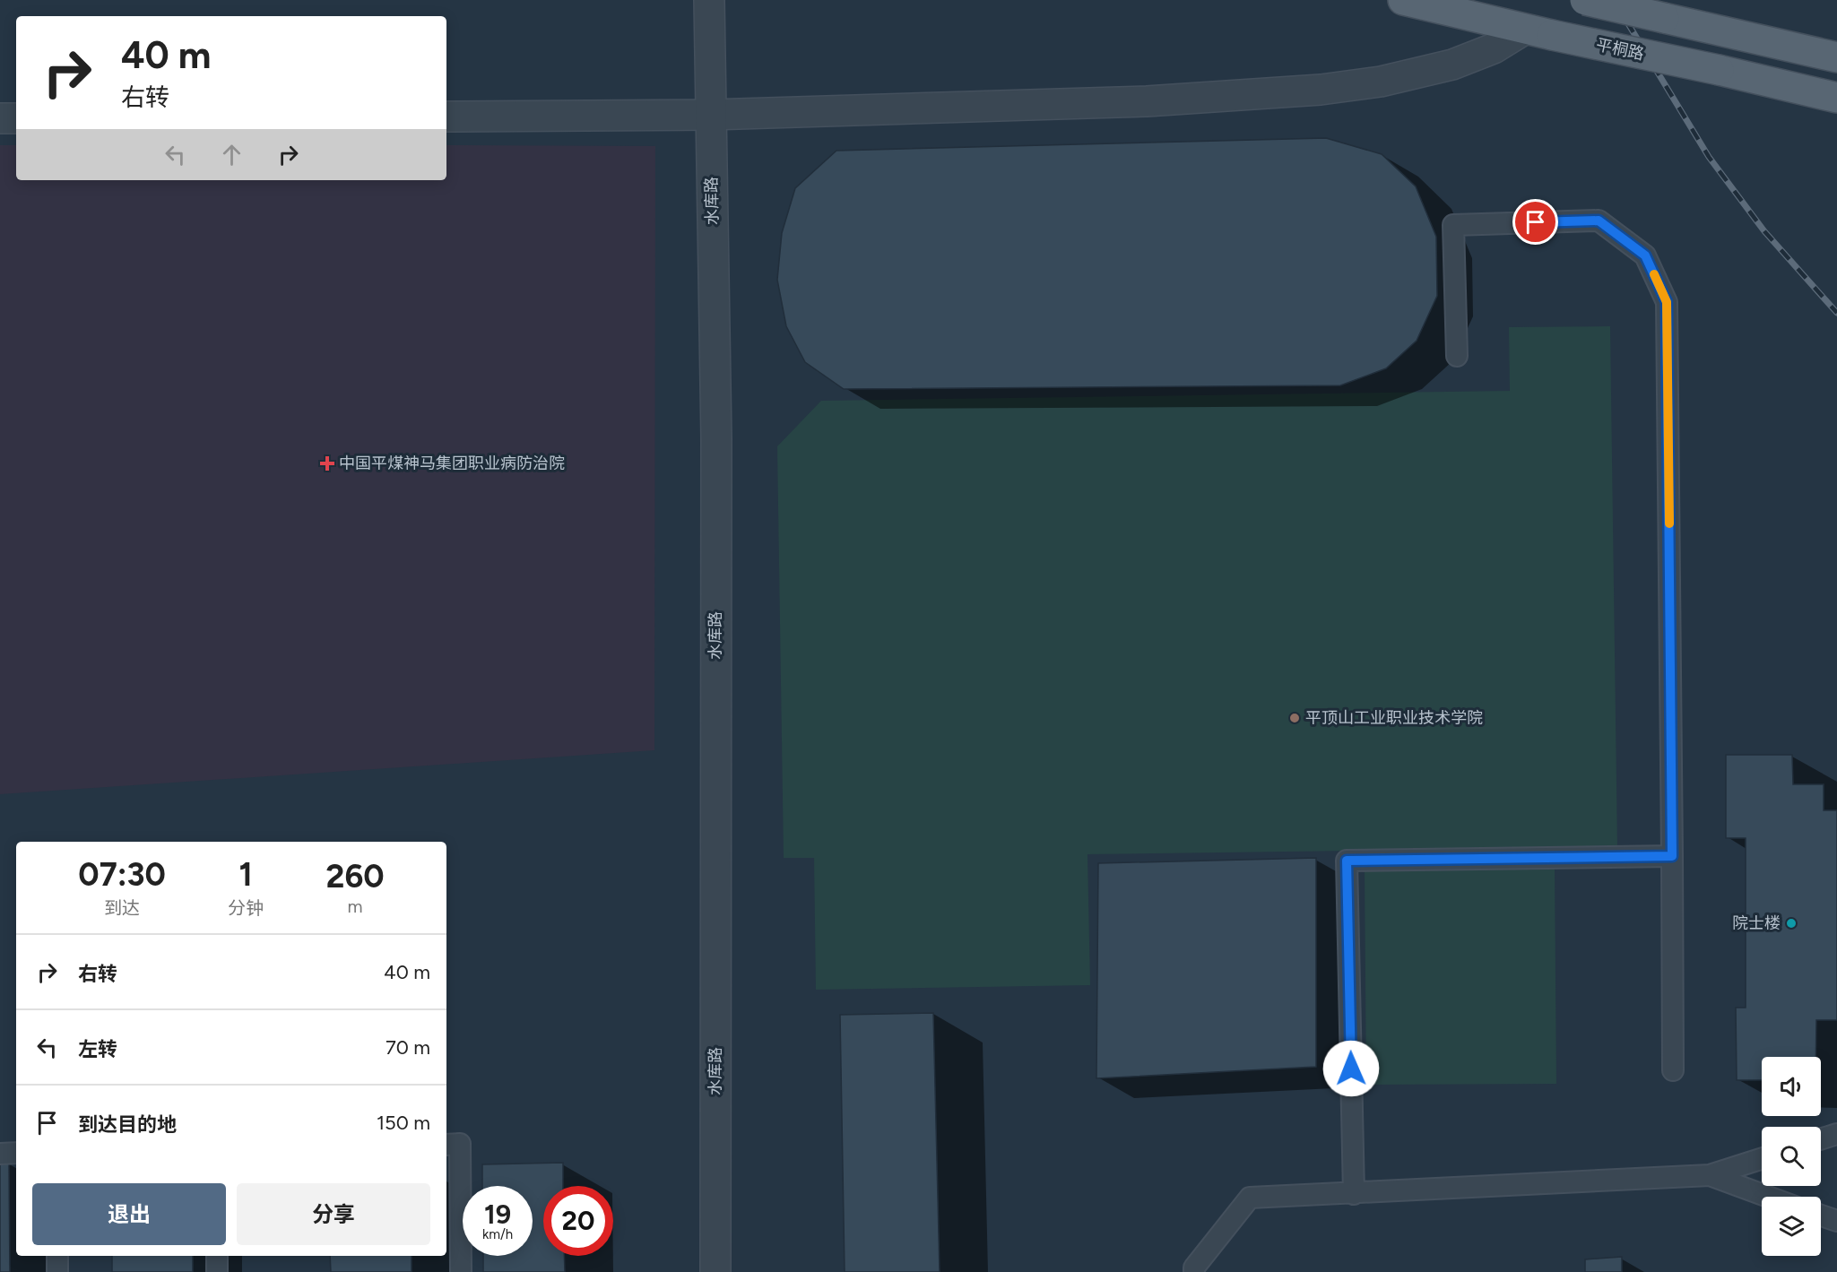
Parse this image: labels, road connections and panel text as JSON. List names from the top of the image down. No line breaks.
{"streets":{"main road":["平桐路"],"street":["水库路"]},"places":{"health":["中国平煤神马集团职业病防治院"],"other":["平顶山工业职业技术学院","院士楼"]},"page":{"turn":["40 m","右转"],"eta":["07:30","到达","1","分钟","260","m"],"list":[{"name":"右转","value":"40 m"},{"name":"左转","value":"70 m"},{"name":"到达目的地","value":"150 m"}],"buttons":["退出","分享"],"speed":"19 km/h","limit":"20"}}
